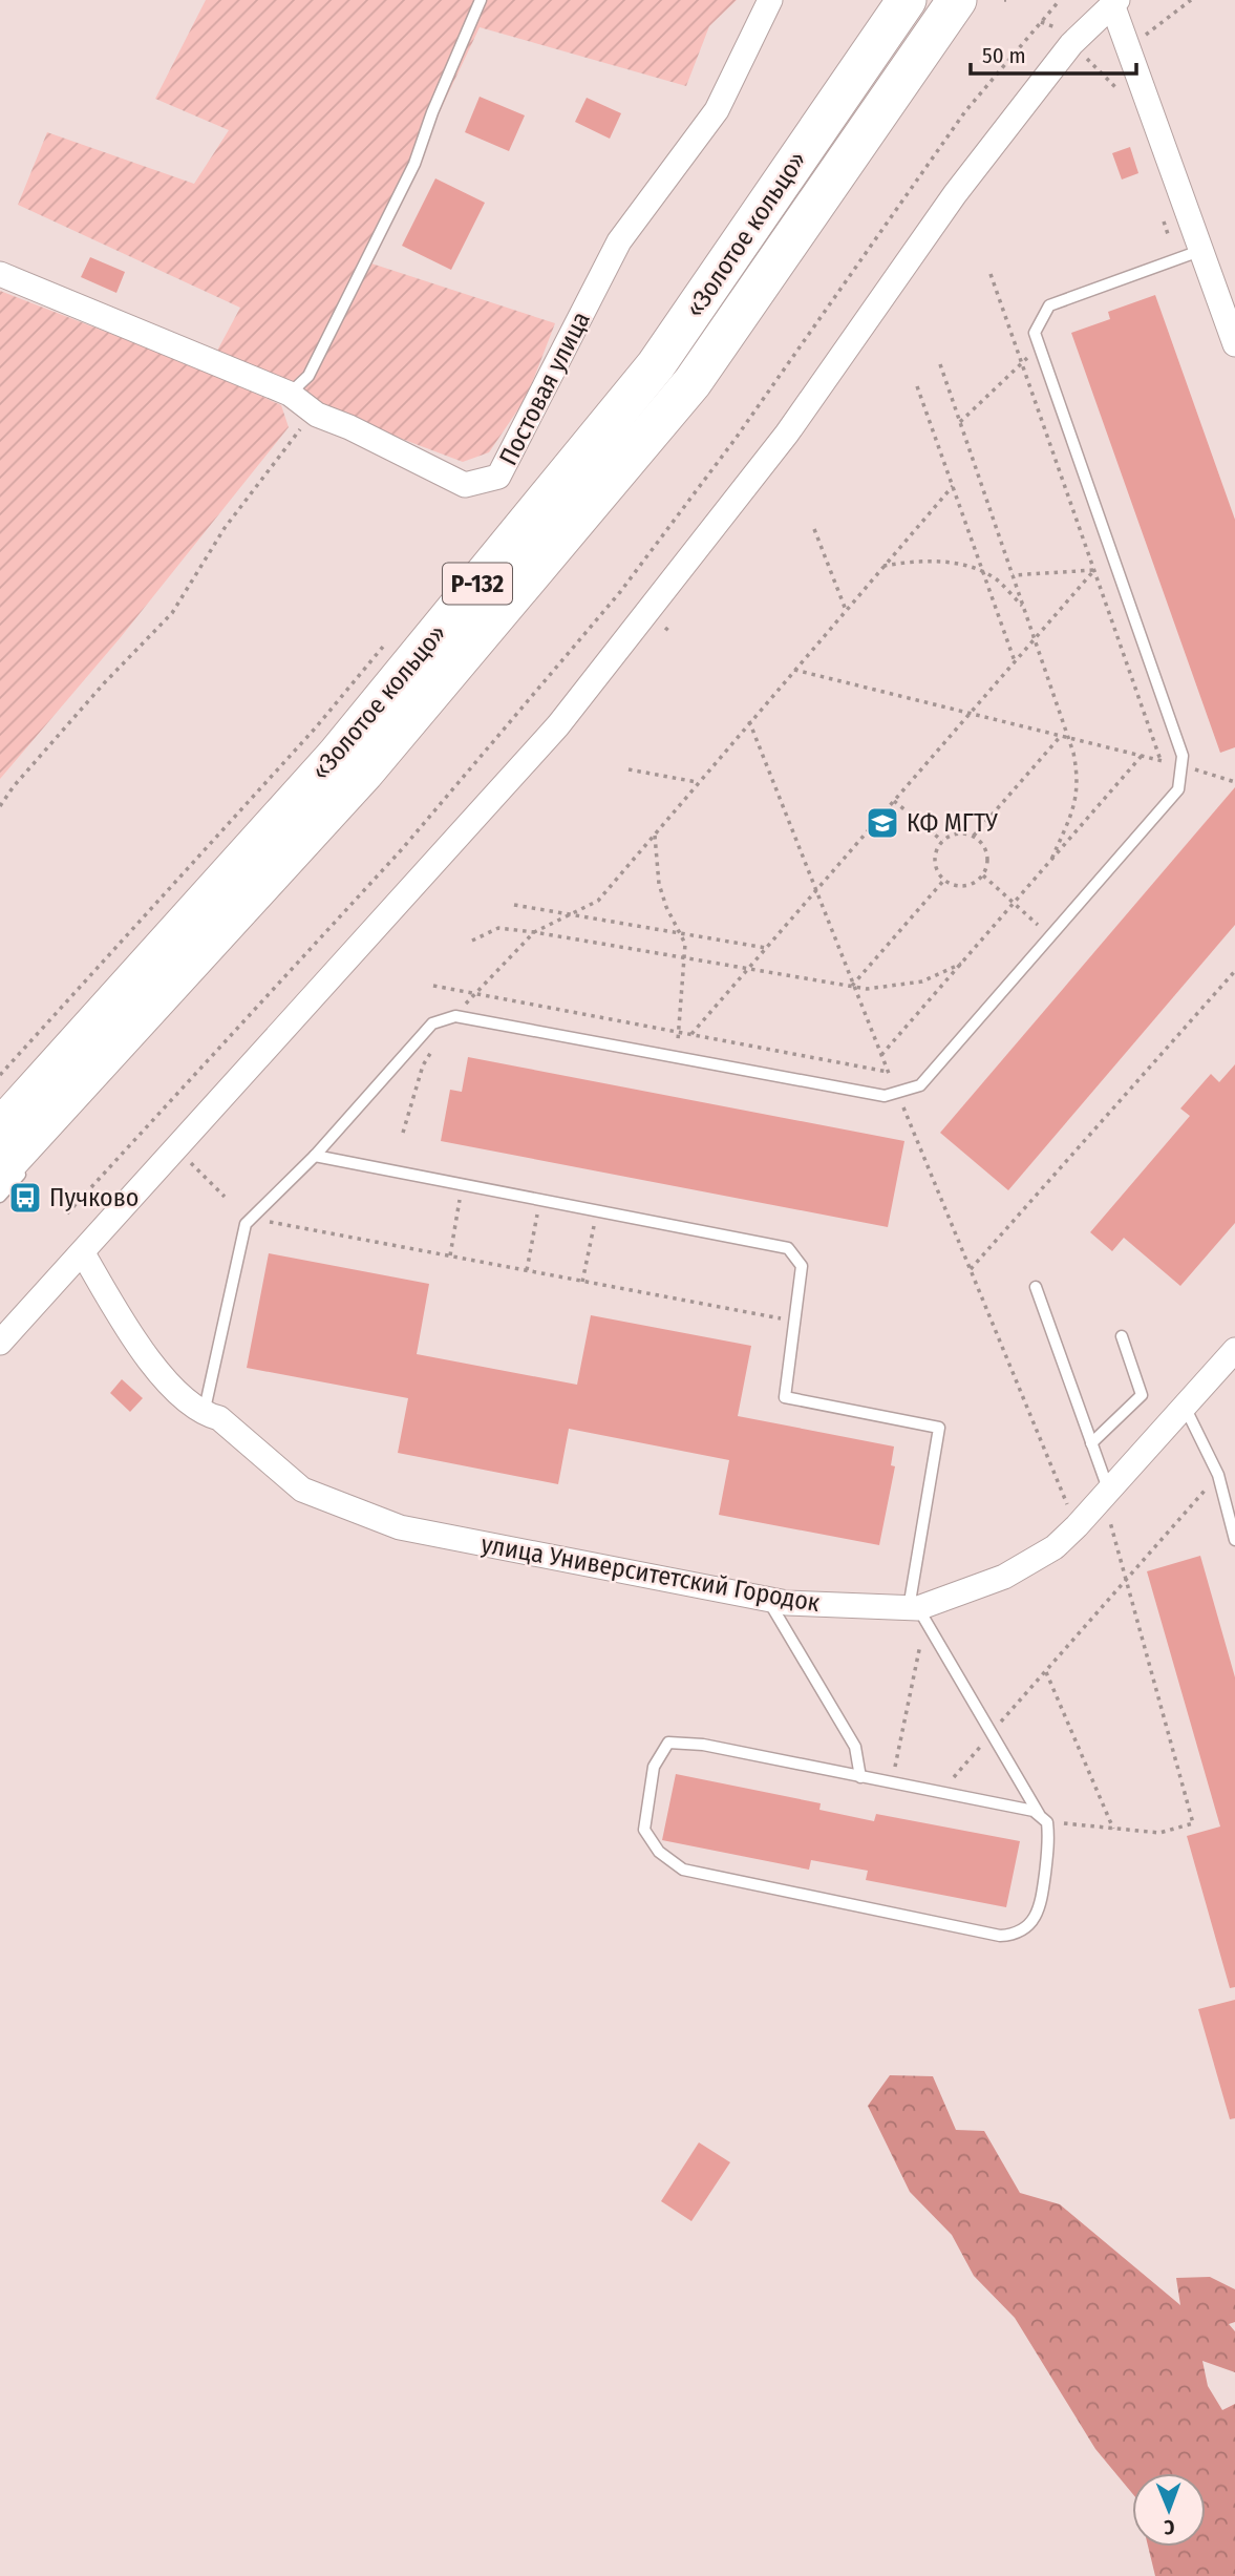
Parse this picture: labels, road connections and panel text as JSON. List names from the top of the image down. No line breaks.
{"streets":{"highway":["«Золотое кольцо»","Р-132"],"street":["Постовая улица","улица Университетский Городок"]},"crossings":[["«Золотое кольцо»","Р-132"]],"places":{"school or university":["КФ МГТУ"],"bus stop":["Пучково"]},"scale_bar":"50 m","north":"bottom"}
